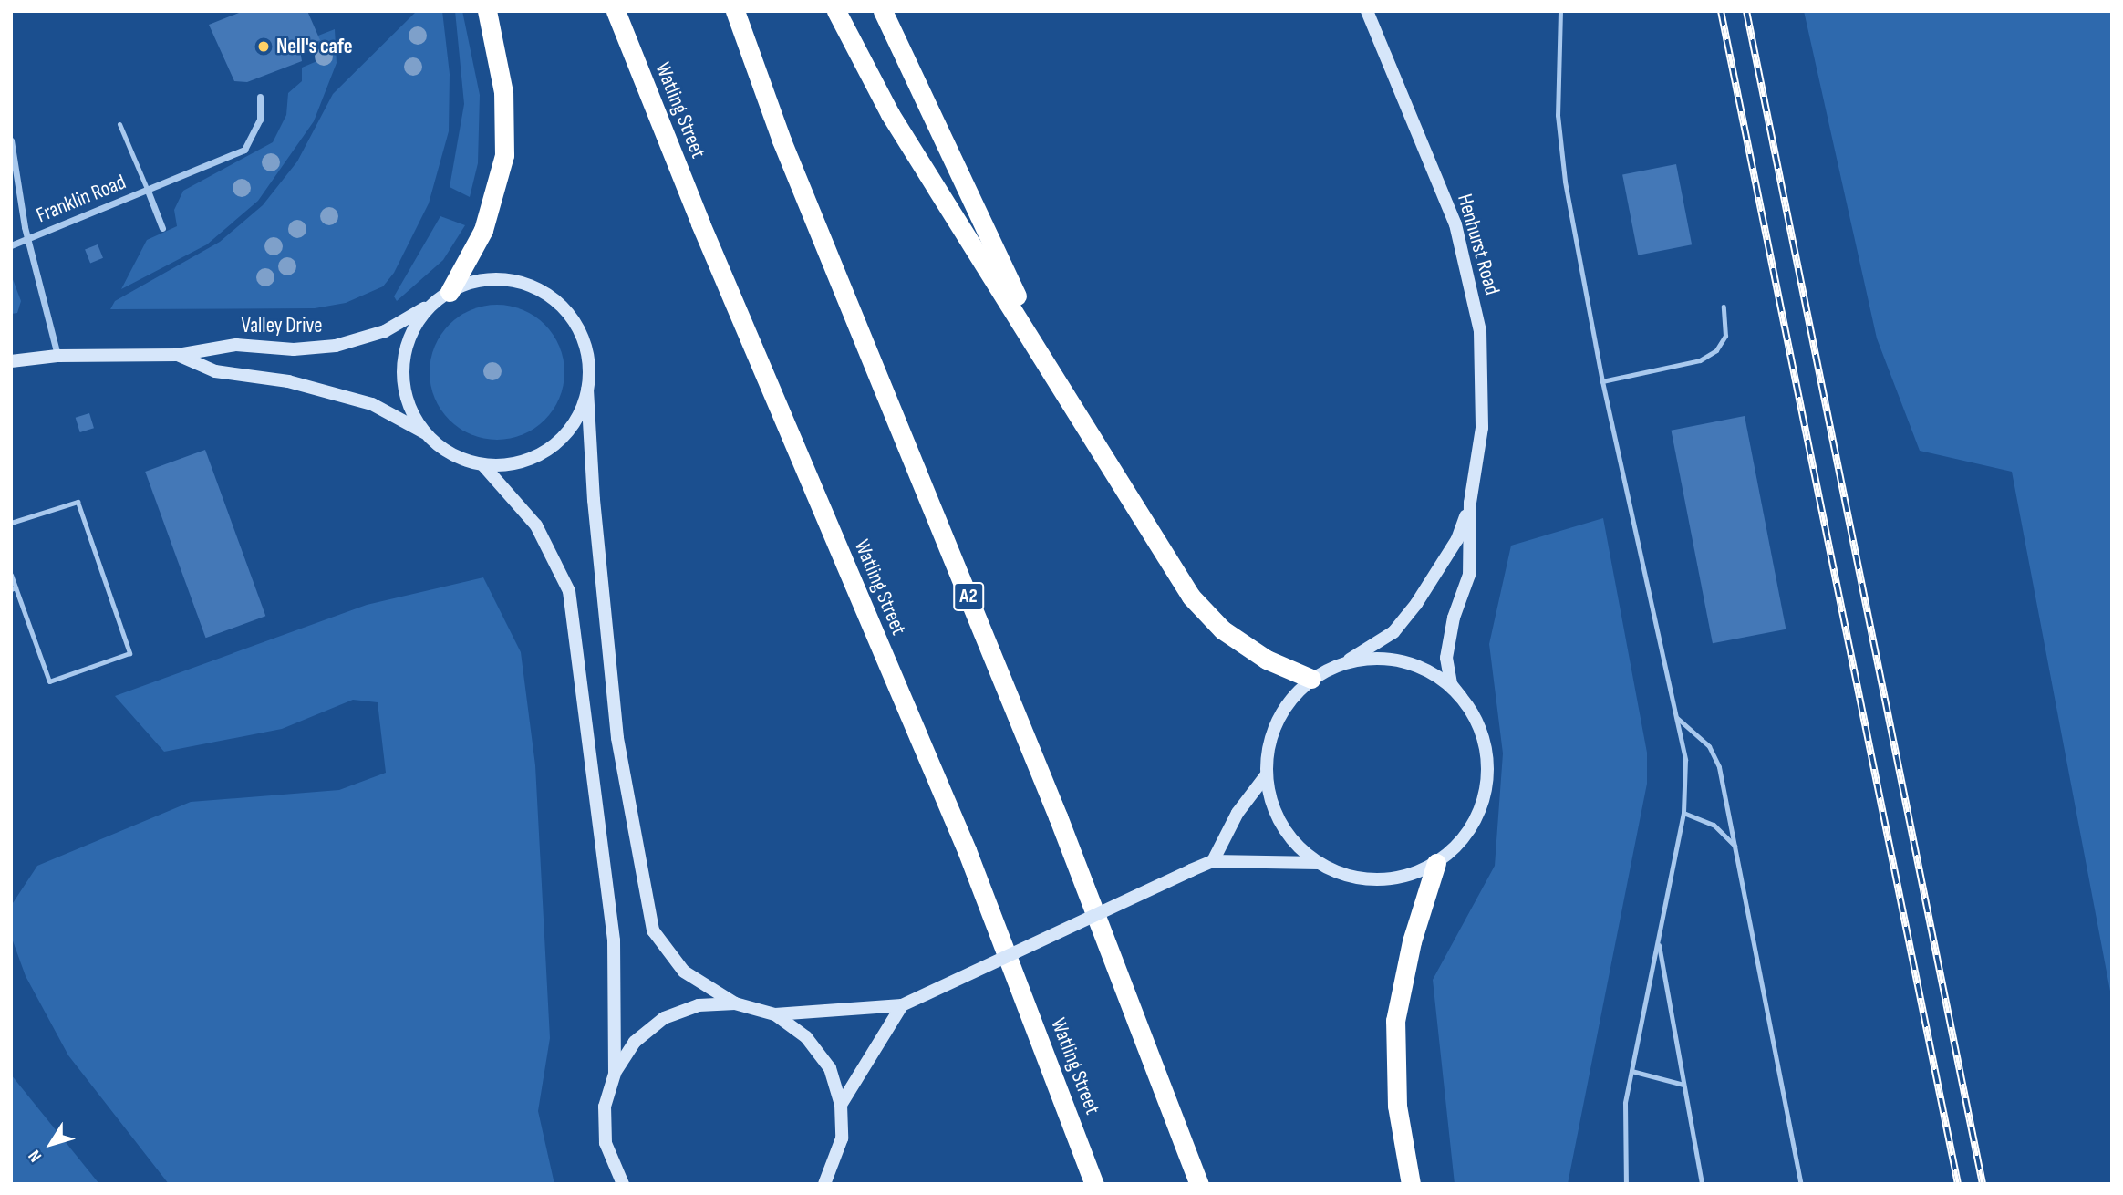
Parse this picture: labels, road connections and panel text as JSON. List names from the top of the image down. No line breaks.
{"streets":{"highway":["Watling Street","A2"],"street":["Franklin Road","Henhurst Road","Valley Drive"]},"crossings":[["Franklin Road","Valley Drive"]],"places":["Nell's cafe"],"north":"bottom left"}
